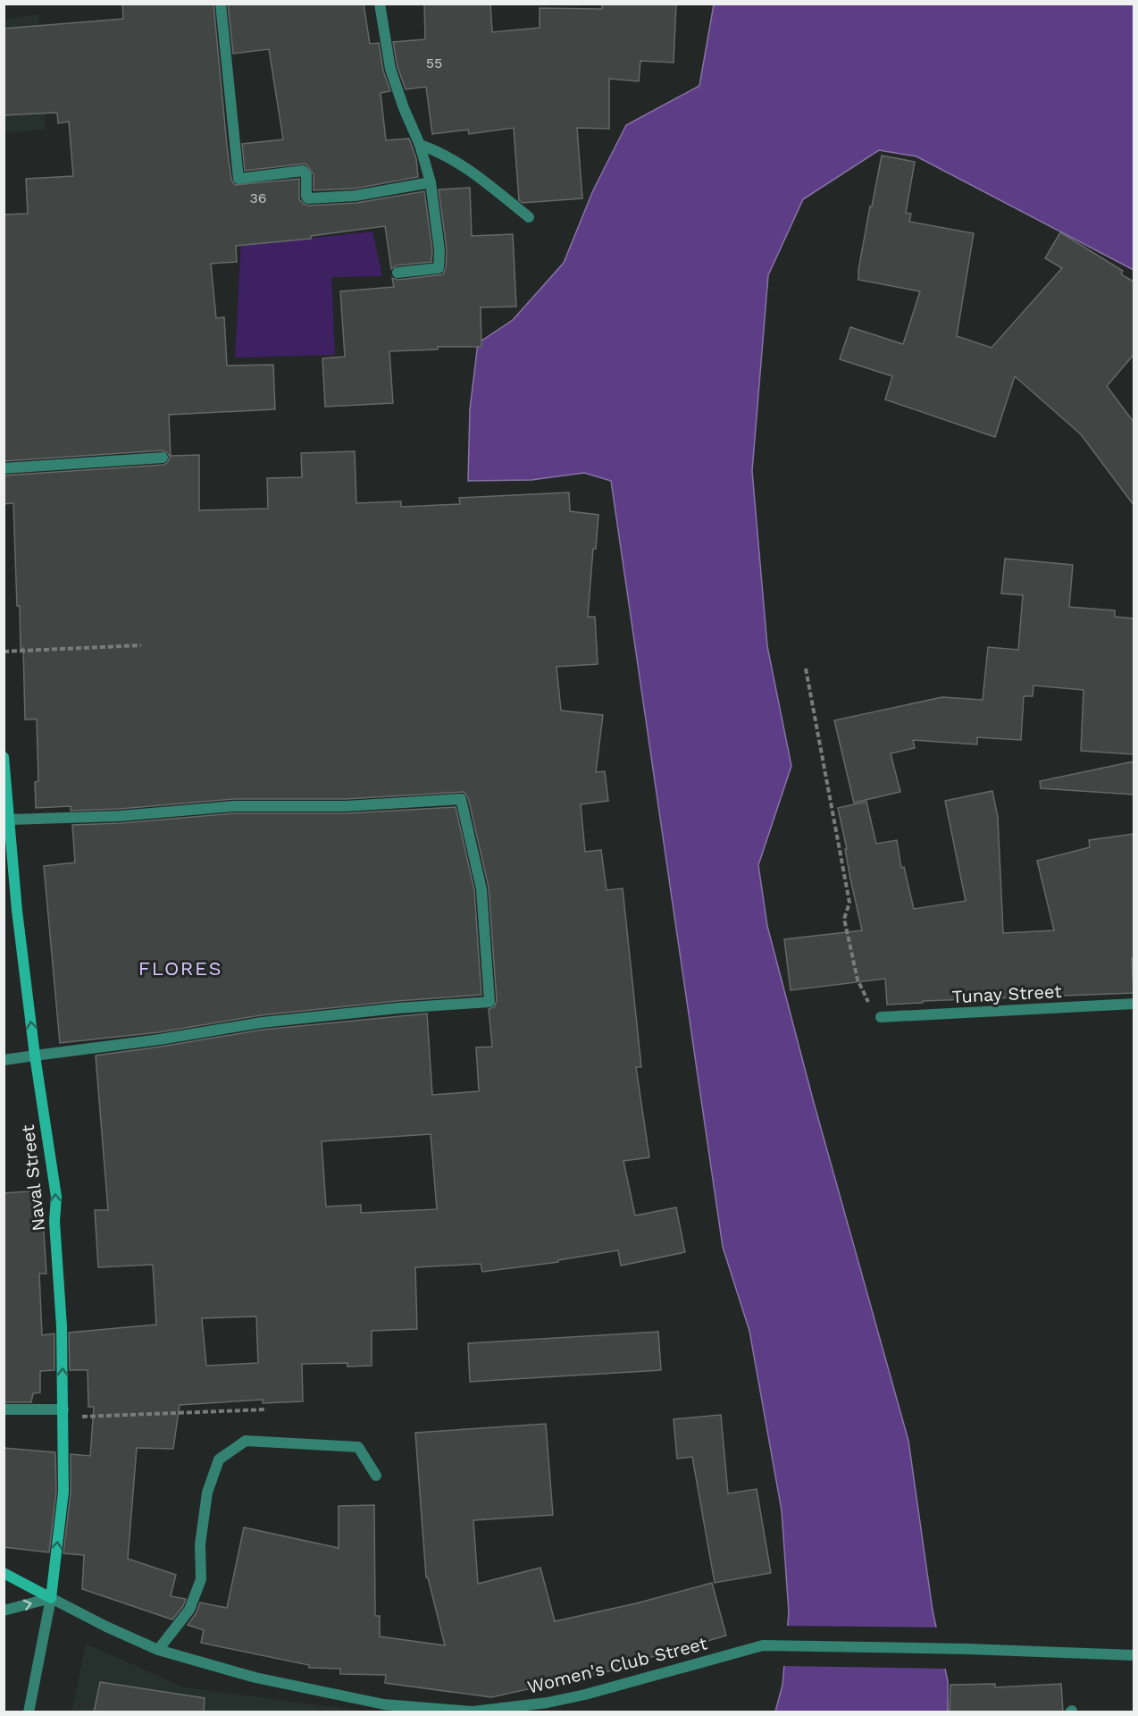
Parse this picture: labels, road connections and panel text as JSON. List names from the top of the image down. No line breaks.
{"streets":{"main road":["Naval Street","Women's Club Street"],"street":["Tunay Street"]},"crossings":[["Naval Street","Women's Club Street"]],"one_way":["Naval Street"],"districts":["FLORES"],"house_numbers":["55","36"]}
